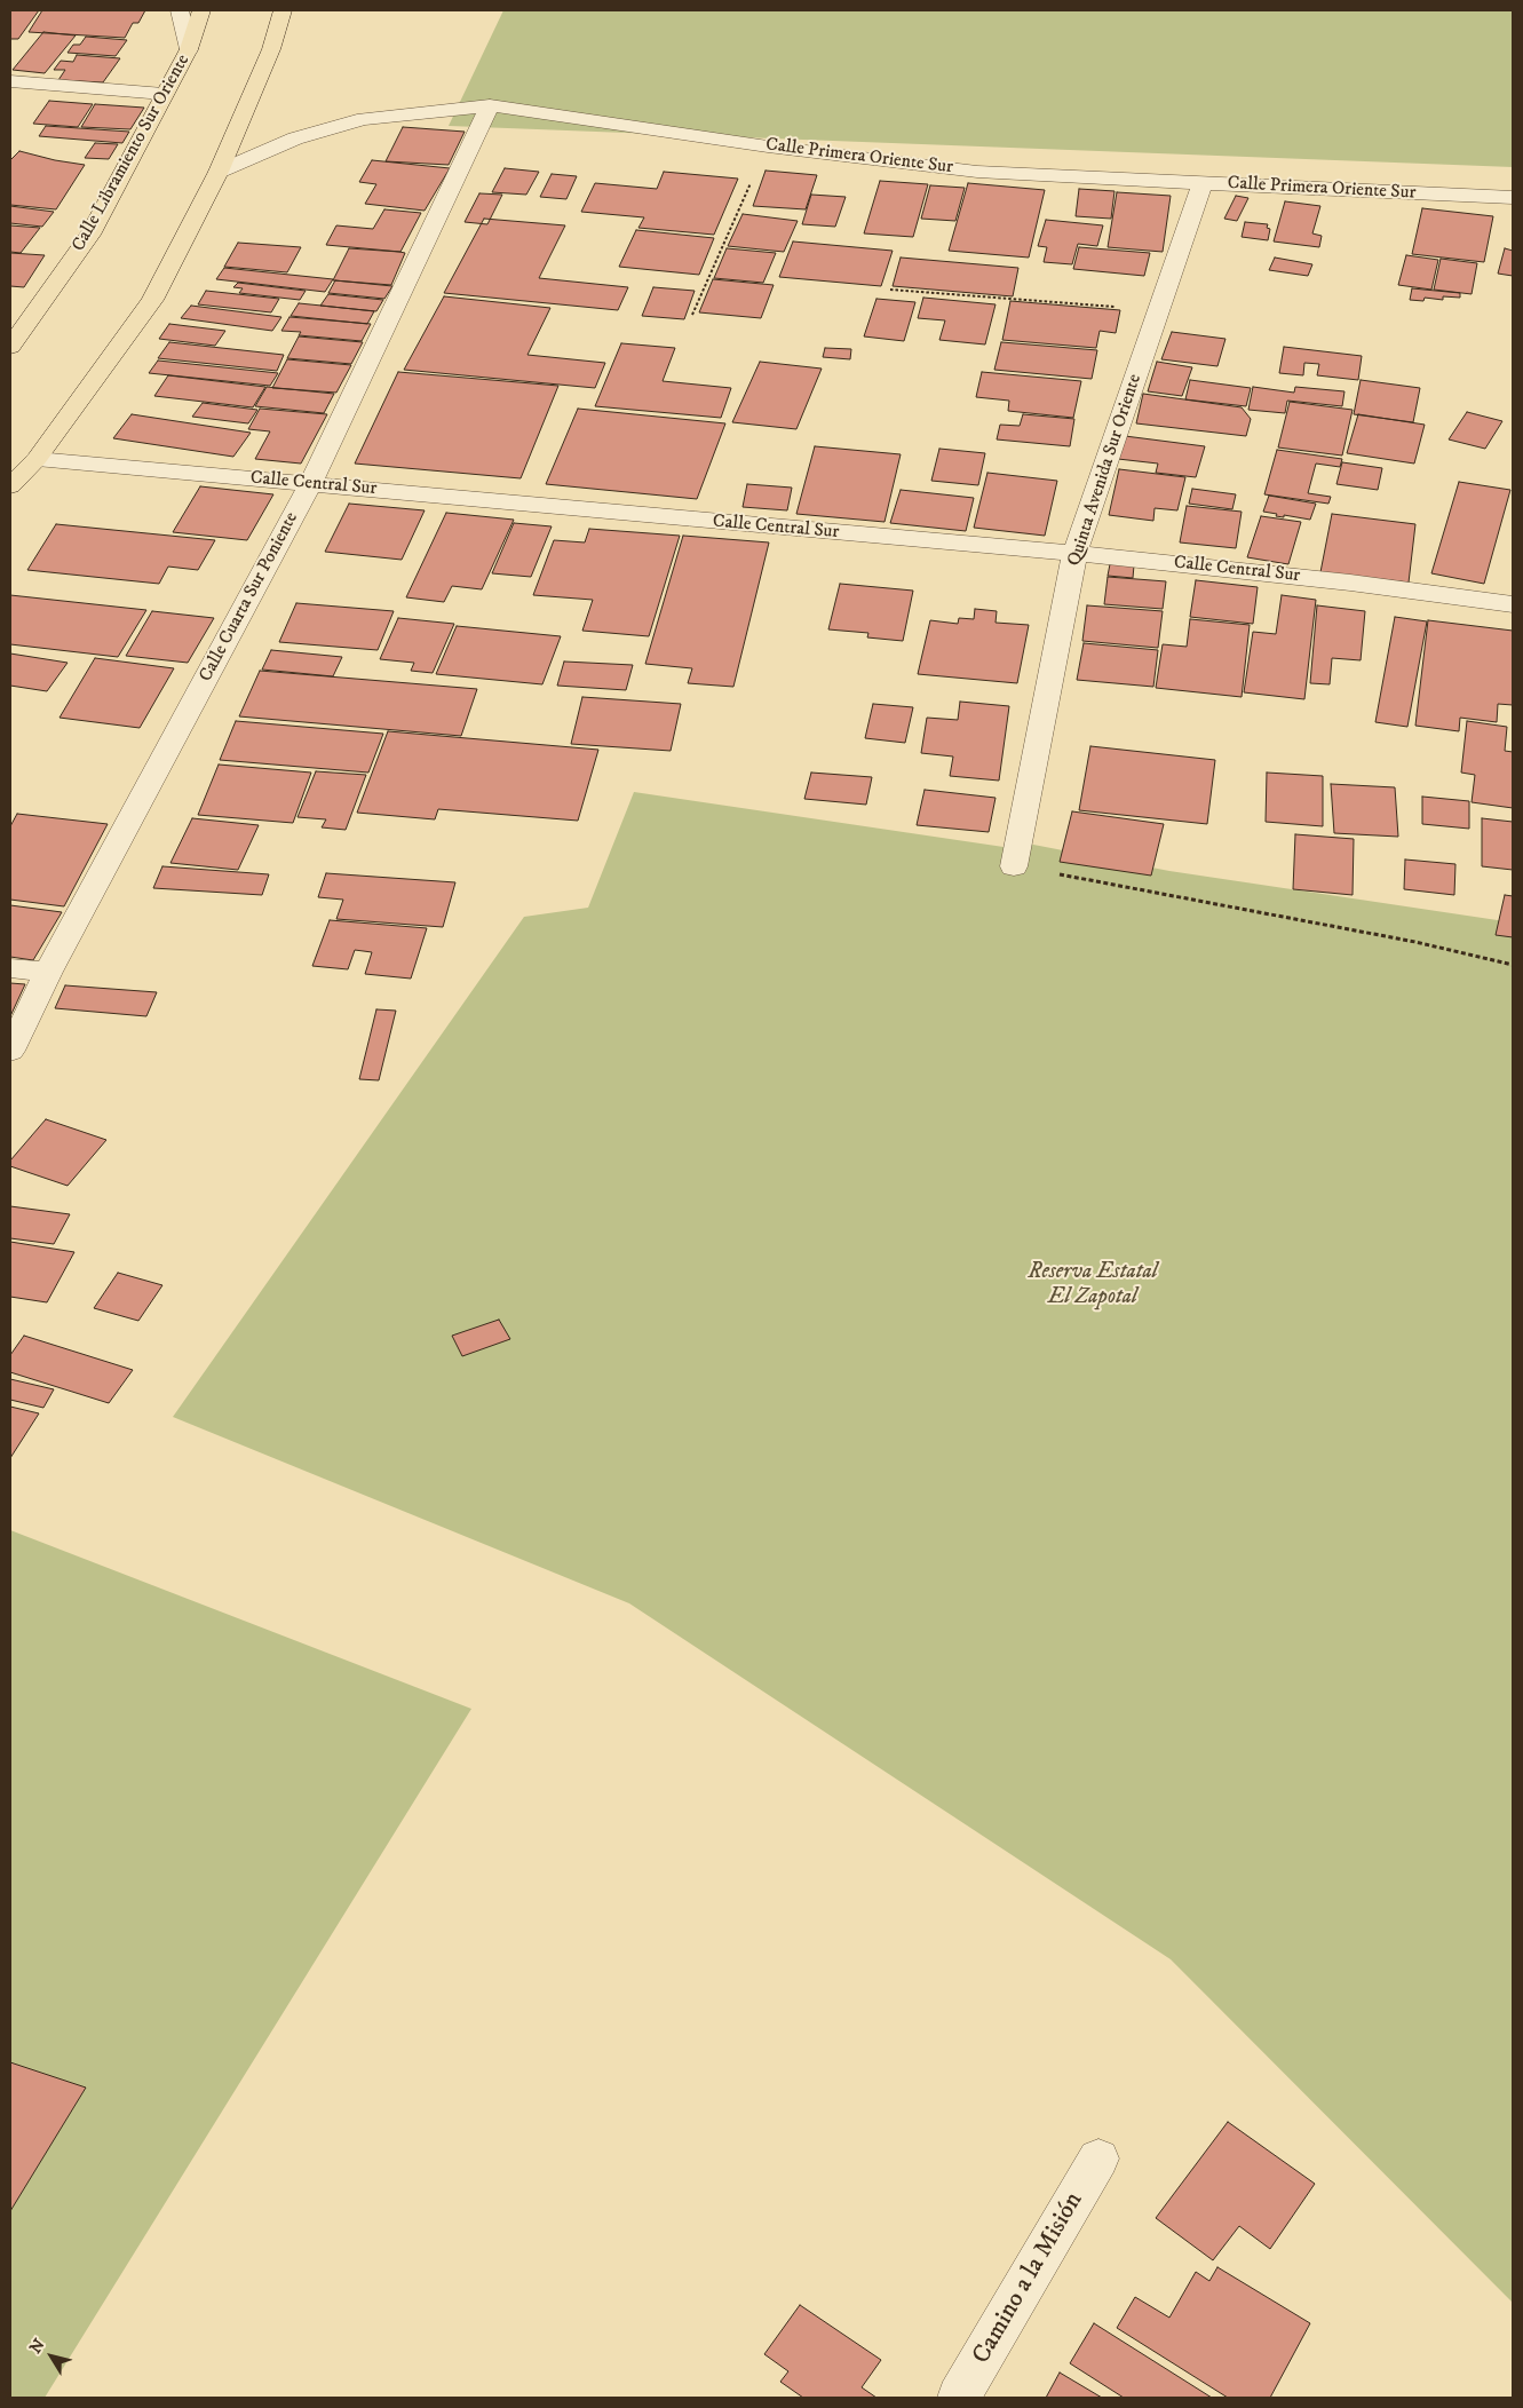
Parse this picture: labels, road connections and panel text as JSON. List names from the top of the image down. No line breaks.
{"streets":{"main road":["Calle Libramiento Sur Oriente"],"street":["Calle Primera Oriente Sur","Quinta Avenida Sur Oriente","Calle Central Sur","Calle Cuarta Sur Poniente","Camino a la Misión"]},"crossings":[["Calle Primera Oriente Sur","Quinta Avenida Sur Oriente"],["Calle Primera Oriente Sur","Calle Cuarta Sur Poniente"],["Quinta Avenida Sur Oriente","Calle Central Sur"],["Calle Central Sur","Calle Cuarta Sur Poniente"]],"parks":["Reserva Estatal El Zapotal"],"north":"top left"}
